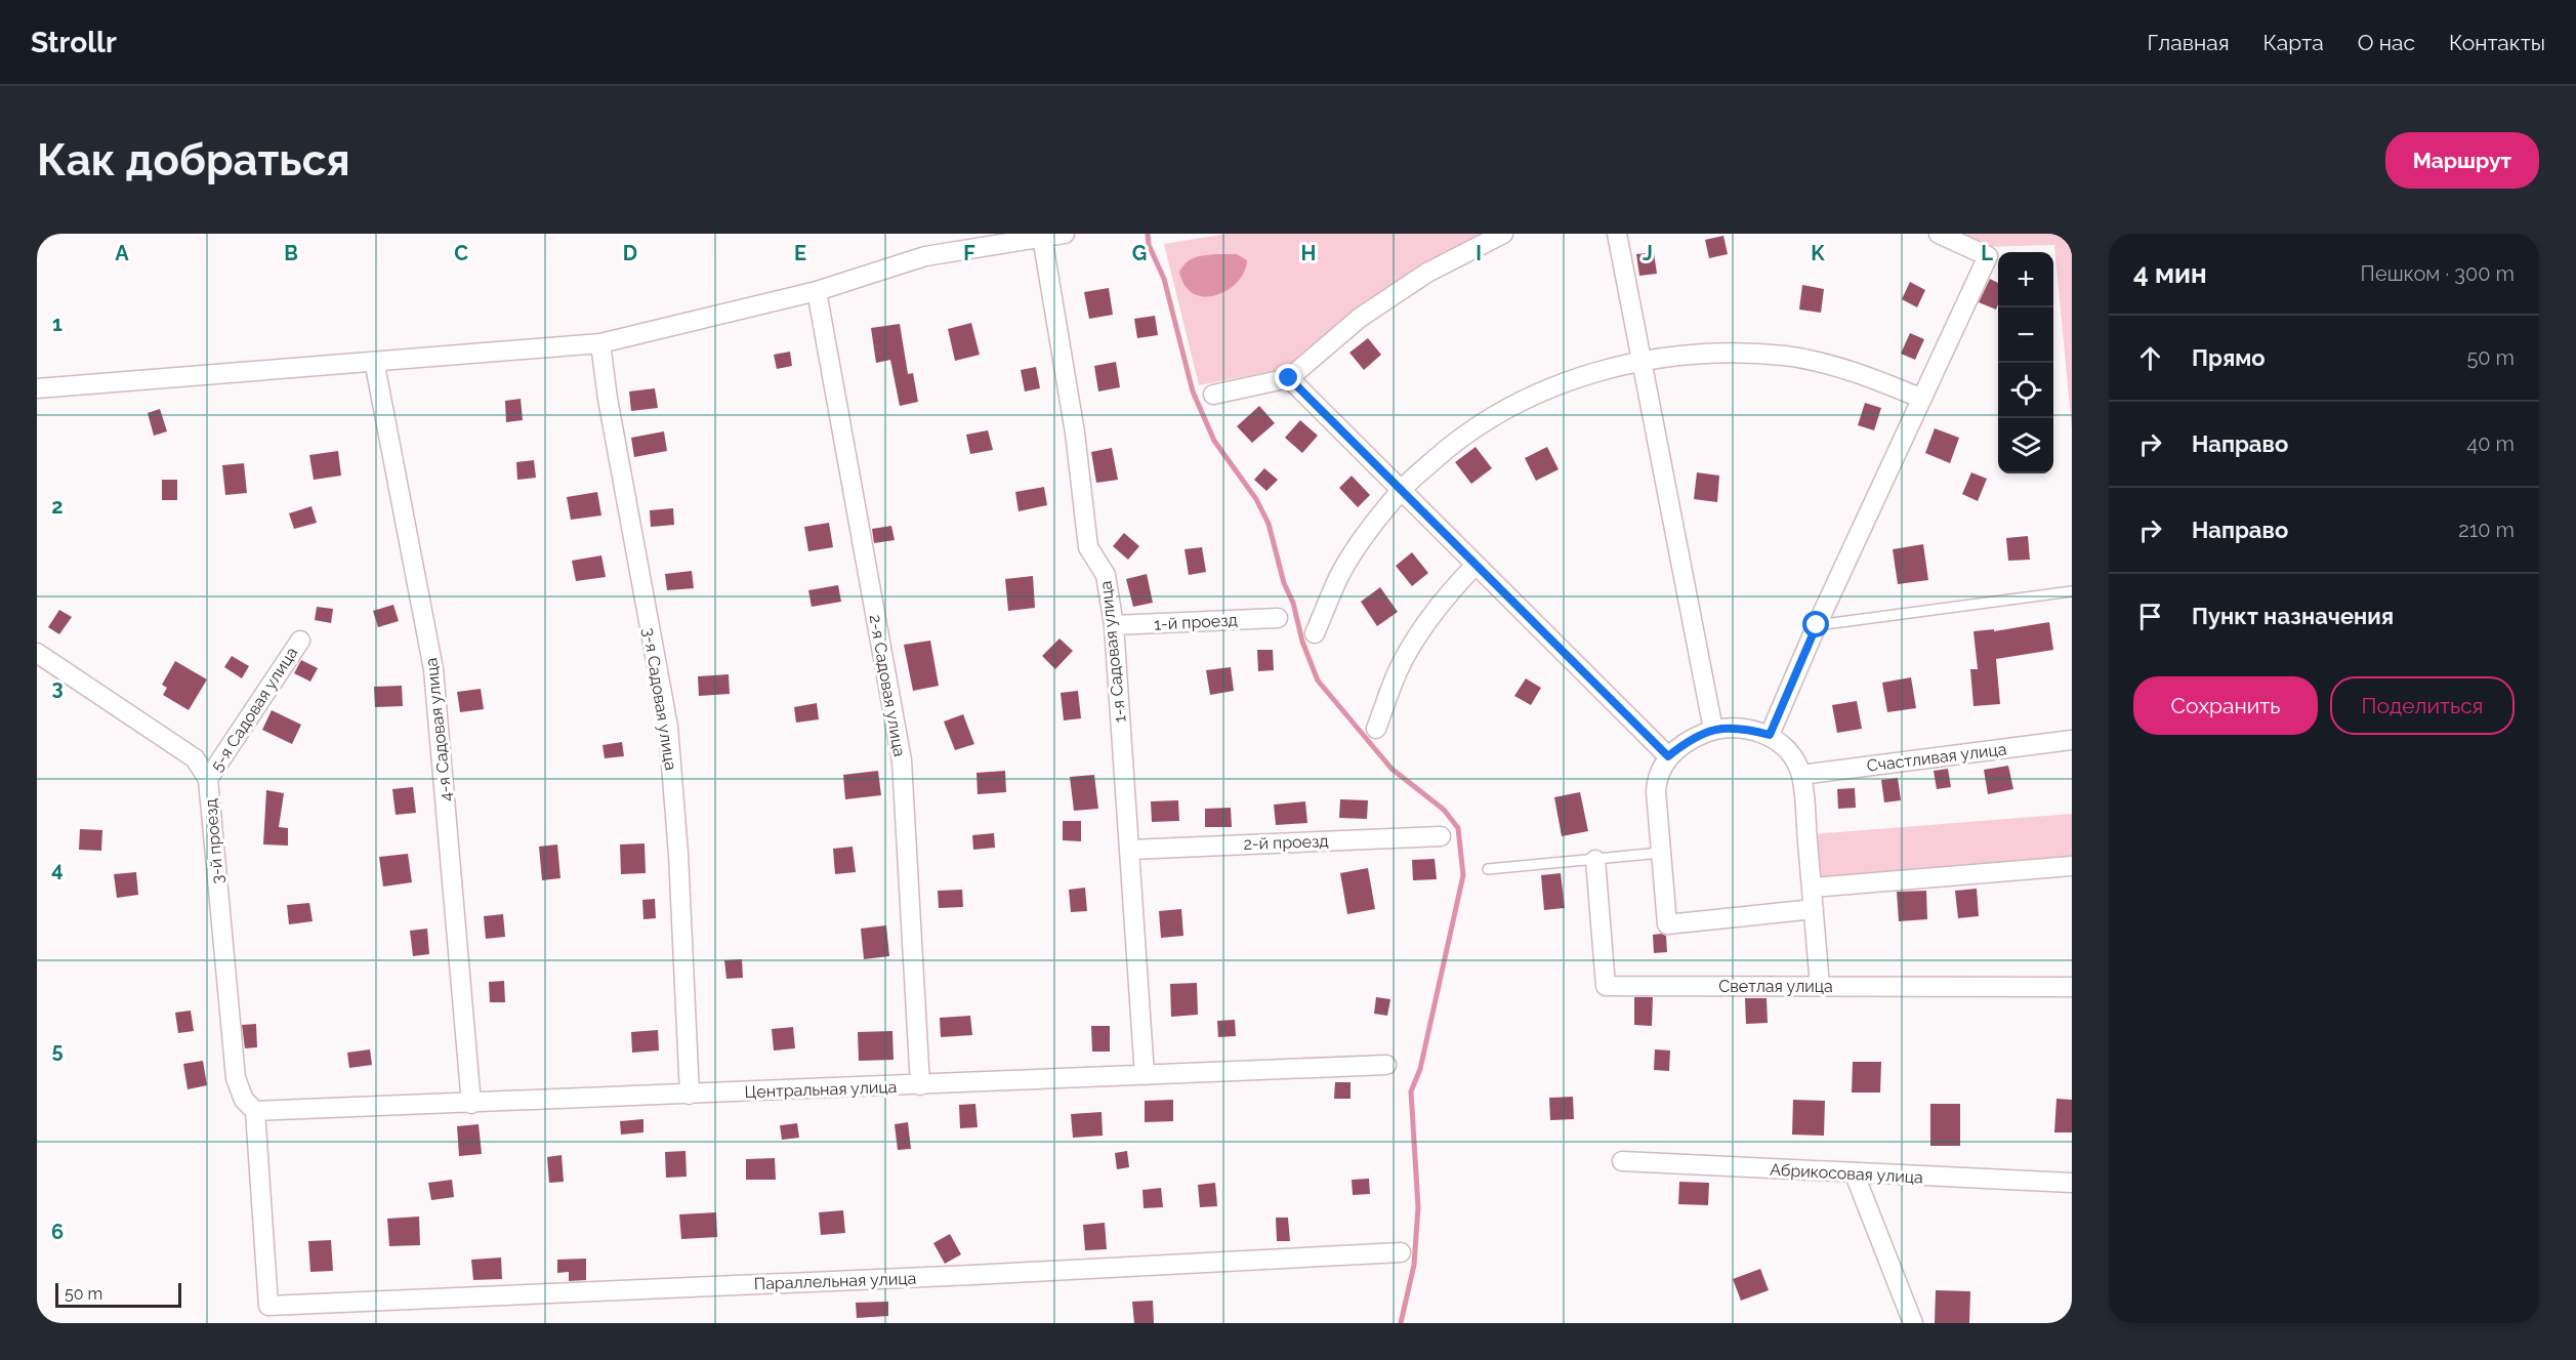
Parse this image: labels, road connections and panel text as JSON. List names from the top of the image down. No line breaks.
{"streets":{"street":["1-й проезд","1-я Садовая улица","2-я Садовая улица","3-я Садовая улица","5-я Садовая улица","4-я Садовая улица","Счастливая улица","3-й проезд","2-й проезд","Светлая улица","Центральная улица","Абрикосовая улица","Параллельная улица"]},"crossings":[["1-й проезд","1-я Садовая улица"],["1-я Садовая улица","2-й проезд"],["1-я Садовая улица","Центральная улица"],["2-я Садовая улица","Центральная улица"],["3-я Садовая улица","Центральная улица"],["5-я Садовая улица","3-й проезд"],["4-я Садовая улица","Центральная улица"],["3-й проезд","Центральная улица"],["3-й проезд","Параллельная улица"],["Центральная улица","Параллельная улица"]],"scale_bar":"50 m","page":{"header":"Strollr","nav":["Главная","Карта","О нас","Контакты"],"buttons":["Маршрут",["Сохранить","Поделиться"]],"title":"Как добраться","heading":["4 мин","Пешком · 300 m"],"map_buttons":["+","−"],"list":[["Прямо","50 m"],["Направо","40 m"],["Направо","210 m"],"Пункт назначения"],"scale":"50 m"},"grid":{"columns":["A","B","C","D","E","F","G","H","I","J","K","L"],"rows":["1","2","3","4","5","6"]}}
